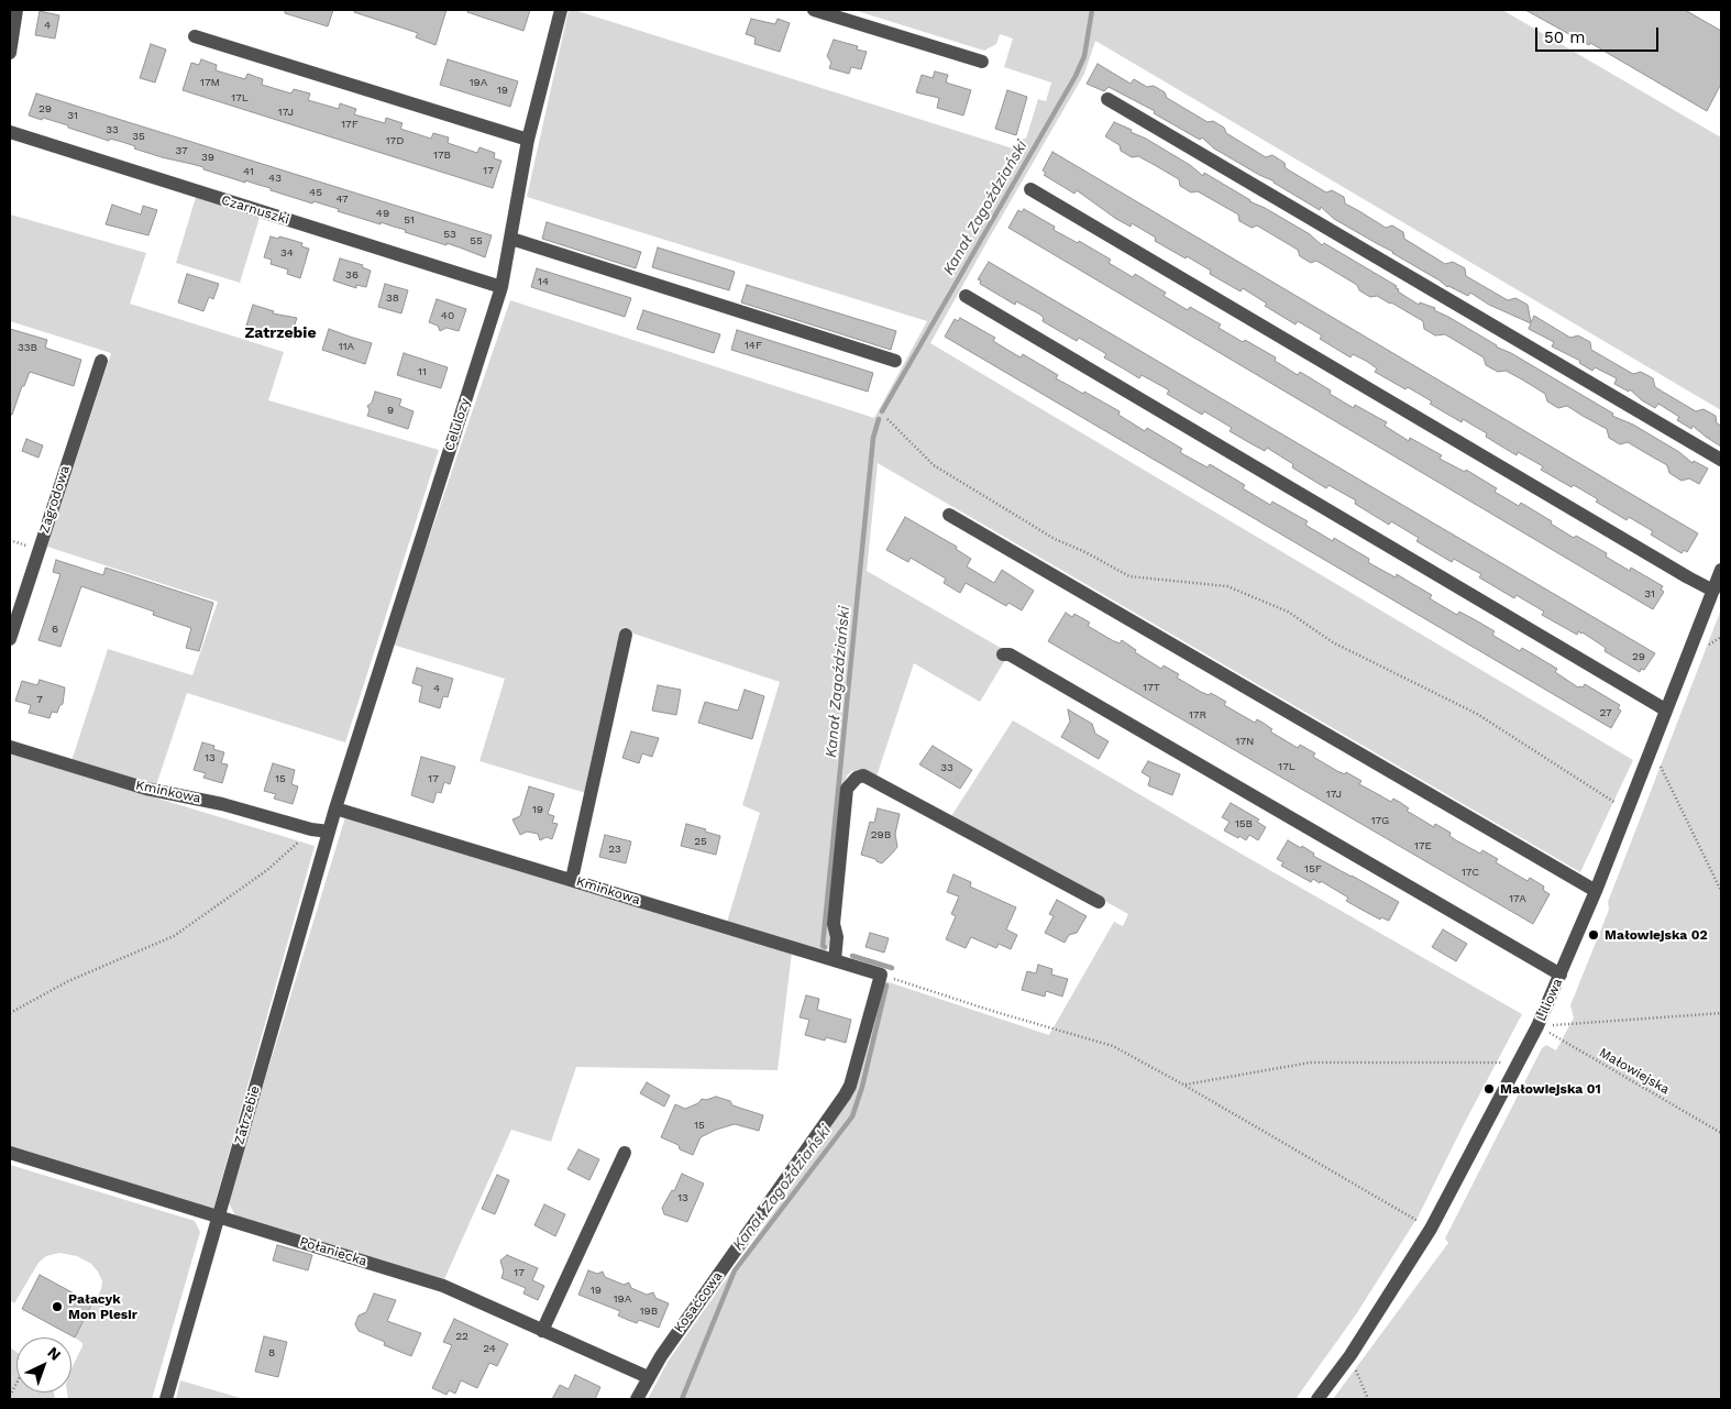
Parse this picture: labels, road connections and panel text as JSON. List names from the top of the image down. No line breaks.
{"streets":{"street":["Czarnuszki","Celulozy","Zagrodowa","Kminkowa","Liliowa","Zatrzebie","Połaniecka","Kosaćcowa"],"path":["Małowiejska"]},"crossings":[["Czarnuszki","Celulozy"],["Celulozy","Kminkowa"],["Celulozy","Zatrzebie"],["Kminkowa","Zatrzebie"],["Kminkowa","Kosaćcowa"],["Liliowa","Małowiejska"],["Zatrzebie","Połaniecka"],["Połaniecka","Kosaćcowa"]],"districts":["Zatrzebie"],"water":["Kanał Zagoździański"],"places":["Małowiejska 02","Małowiejska 01","Pałacyk Mon Plesir"],"house_numbers":["4","17M","19A","19","17L","29","17J","31","17F","33","35","17D","37","17B","39","17","41","43","45","47","49","51","53","55","34","36","14","38","40","14F","11A","33B","11","9","31","6","29","17T","4","7","27","17R","17N","13","17L","33","15","17","17J","19","17G","15B","29B","25","17E","23","15F","17C","17A","15","13","17","19","19A","19B","22","24","8"],"scale_bar":"50 m","north":"top right"}
